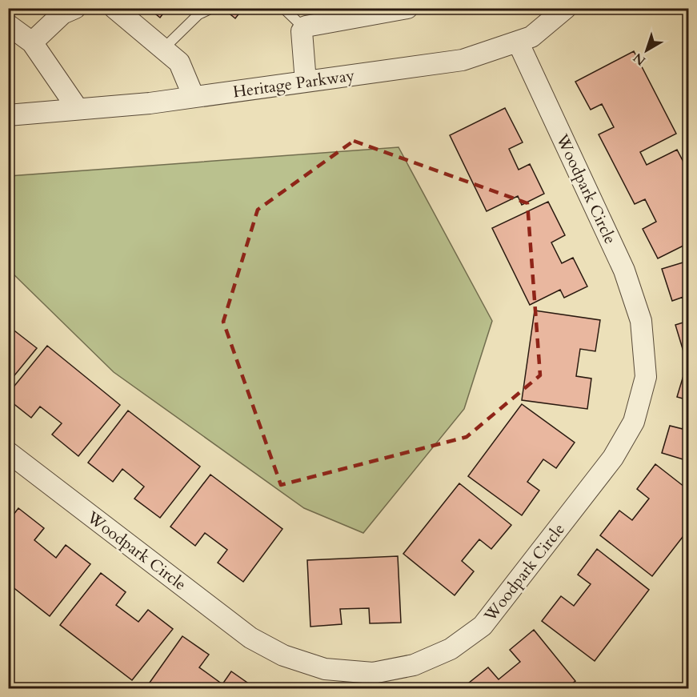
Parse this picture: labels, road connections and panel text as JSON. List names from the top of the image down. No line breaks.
{"streets":{"street":["Heritage Parkway","Woodpark Circle"]},"crossings":[["Heritage Parkway","Woodpark Circle"]],"north":"bottom left"}
